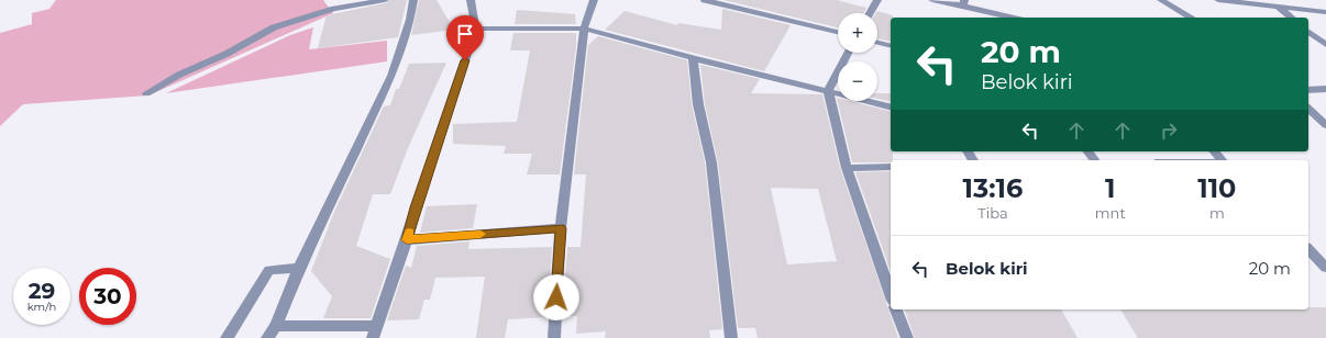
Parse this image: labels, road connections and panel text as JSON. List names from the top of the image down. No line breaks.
{"page":{"map_buttons":["+","−"],"turn":["20 m","Belok kiri"],"eta":["13:16","Tiba","1","mnt","110","m"],"list":[{"name":"Belok kiri","value":"20 m"}],"speed":"29 km/h","limit":"30"}}
